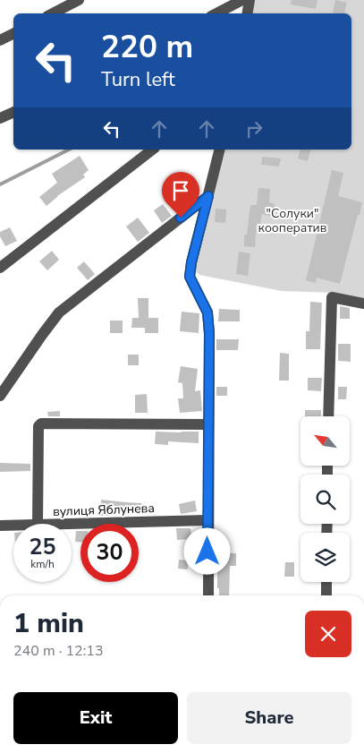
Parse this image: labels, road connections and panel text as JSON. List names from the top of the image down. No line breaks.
{"streets":{"street":["вулиця Яблунева"]},"parks":["\"Солуки\" кооператив"],"north":"top left","page":{"turn":["220 m","Turn left"],"speed":"25 km/h","limit":"30","heading":["1 min","240 m · 12:13"],"buttons":["Exit","Share"]}}
